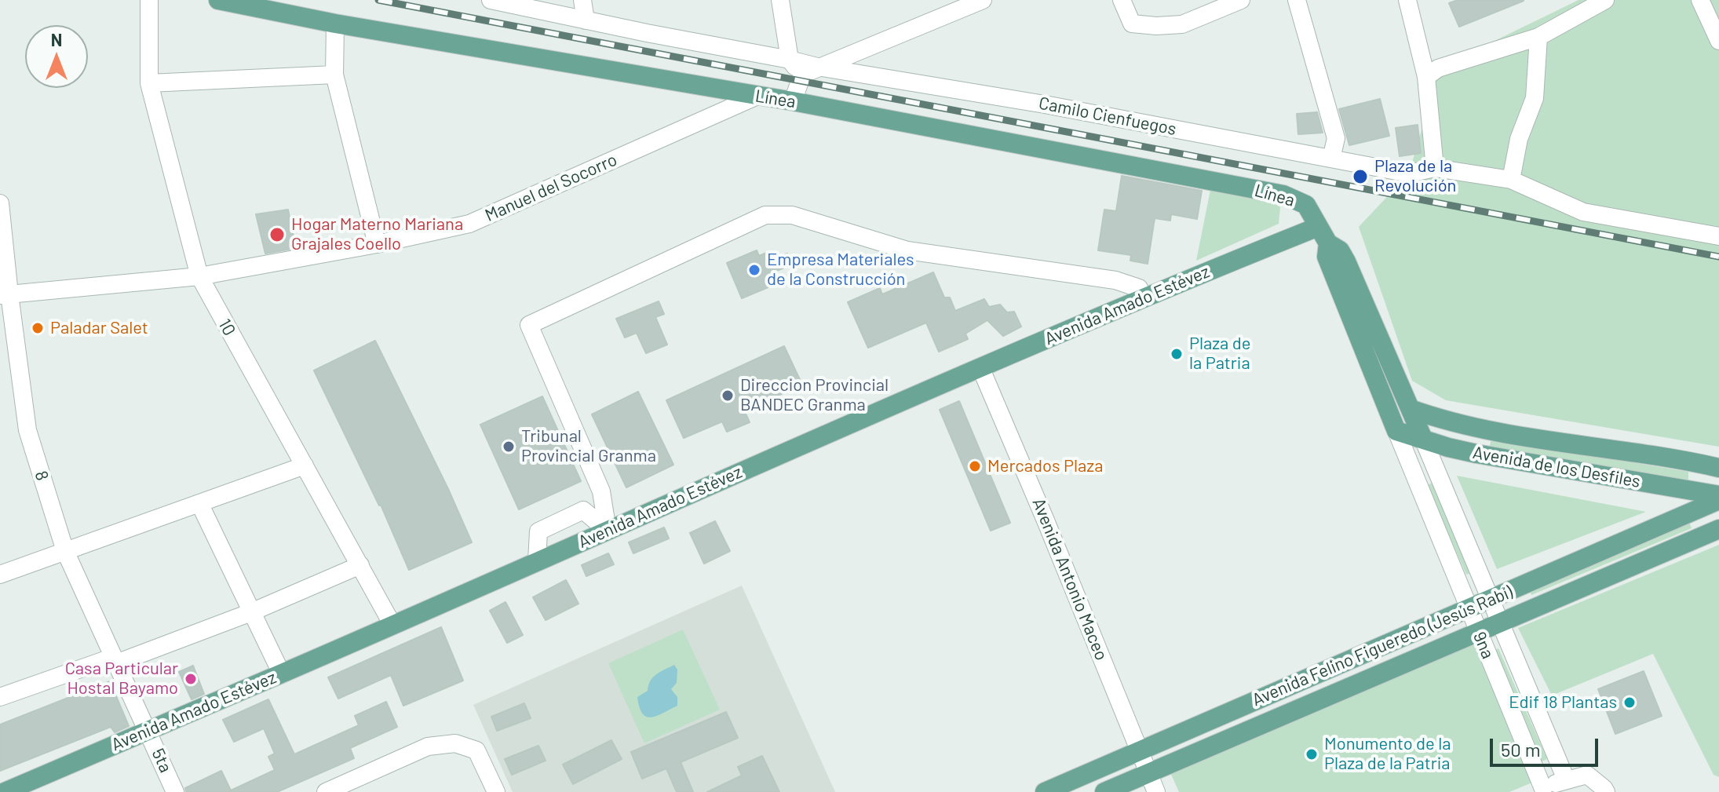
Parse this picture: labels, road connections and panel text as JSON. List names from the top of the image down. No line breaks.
{"streets":{"main road":["Línea","Avenida Amado Estévez","Avenida de los Desfiles","Avenida Felino Figueredo (Jesús Rabí)"],"street":["Camilo Cienfuegos","Manuel del Socorro","10","8","Avenida Antonio Maceo","9na","5ta"]},"crossings":[["Línea","Manuel del Socorro"],["Línea","Avenida Amado Estévez"],["Línea","Avenida de los Desfiles"],["Manuel del Socorro","10"],["Manuel del Socorro","8"],["Avenida Amado Estévez","10"],["Avenida Amado Estévez","8"],["Avenida Amado Estévez","Avenida Antonio Maceo"],["Avenida Amado Estévez","5ta"],["Avenida de los Desfiles","9na"],["8","5ta"],["Avenida Antonio Maceo","Avenida Felino Figueredo (Jesús Rabí)"],["9na","Avenida Felino Figueredo (Jesús Rabí)"]],"places":["Plaza de la Revolución","Hogar Materno Mariana Grajales Coello","Empresa Materiales de la Construcción","Paladar Salet","Plaza de la Patria","Direccion Provincial BANDEC Granma","Tribunal Provincial Granma","Mercados Plaza","Casa Particular Hostal Bayamo","Edif 18 Plantas","Monumento de la Plaza de la Patria"],"scale_bar":"50 m","north":"top"}
